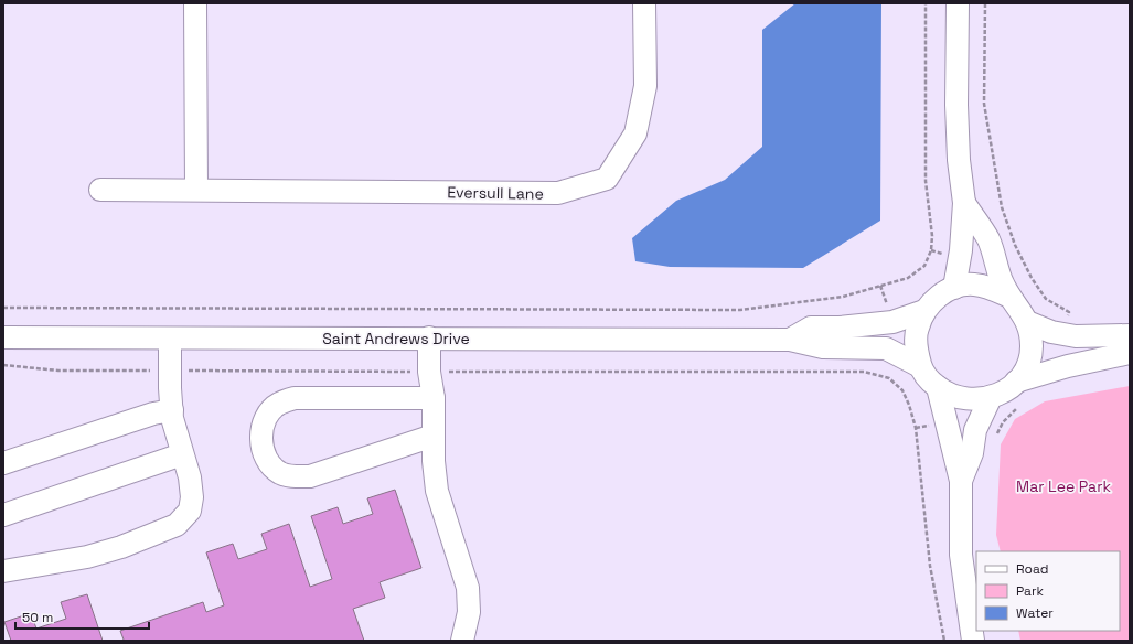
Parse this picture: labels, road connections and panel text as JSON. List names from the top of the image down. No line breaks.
{"streets":{"street":["Eversull Lane","Saint Andrews Drive"]},"parks":["Mar Lee Park"],"legend":["Road","Park","Water"],"scale_bar":"50 m"}
